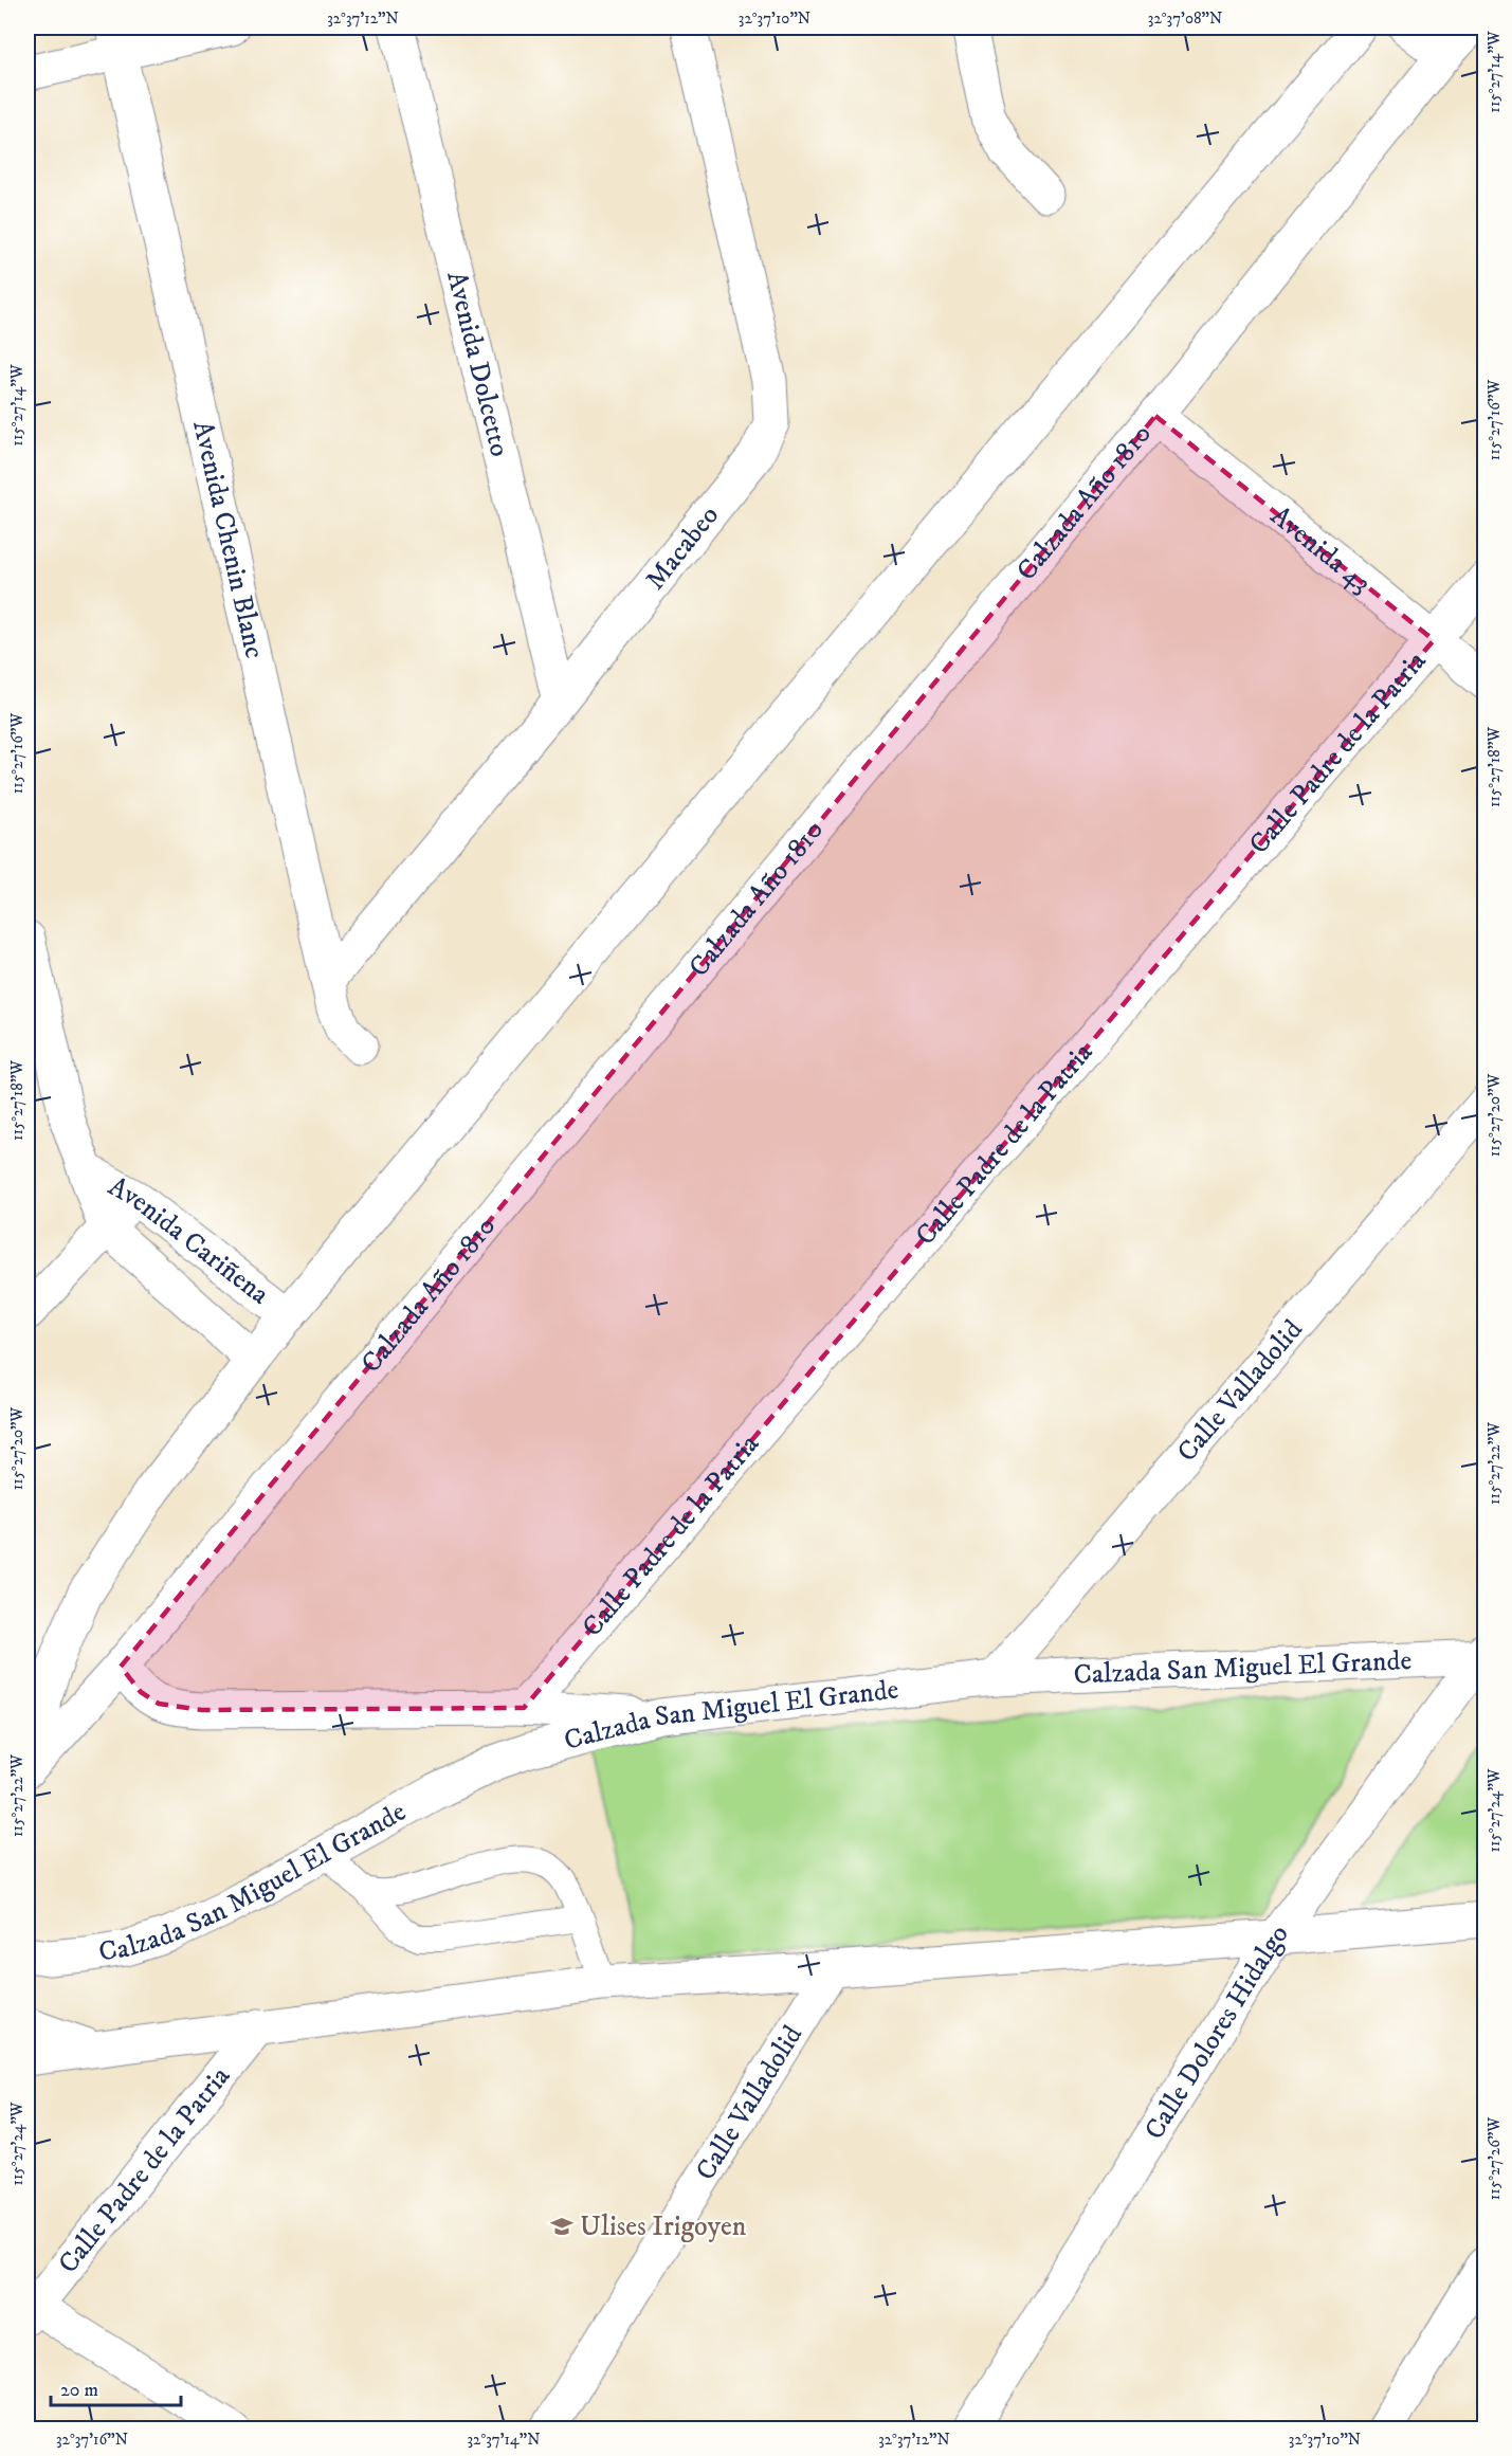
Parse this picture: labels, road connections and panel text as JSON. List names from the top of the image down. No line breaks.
{"streets":{"street":["Avenida Dolcetto","Calzada Año 1810","Avenida Chenin Blanc","Macabeo","Avenida 43","Calle Padre de la Patria","Avenida Cariñena","Calle Valladolid","Calzada San Miguel El Grande","Calle Dolores Hidalgo"]},"crossings":[["Avenida Dolcetto","Macabeo"],["Calzada Año 1810","Avenida 43"],["Calzada Año 1810","Avenida Cariñena"],["Avenida Chenin Blanc","Macabeo"],["Avenida 43","Calle Padre de la Patria"],["Calle Valladolid","Calzada San Miguel El Grande"],["Calzada San Miguel El Grande","Calle Dolores Hidalgo"]],"places":{"school or university":["Ulises Irigoyen"]},"scale_bar":"20 m","coordinates":["32°37'12\"N","32°37'10\"N","32°37'08\"N","115°27'14\"W","115°27'16\"W","115°27'18\"W","115°27'20\"W","115°27'22\"W","115°27'24\"W","115°27'26\"W","32°37'16\"N","32°37'14\"N"]}
